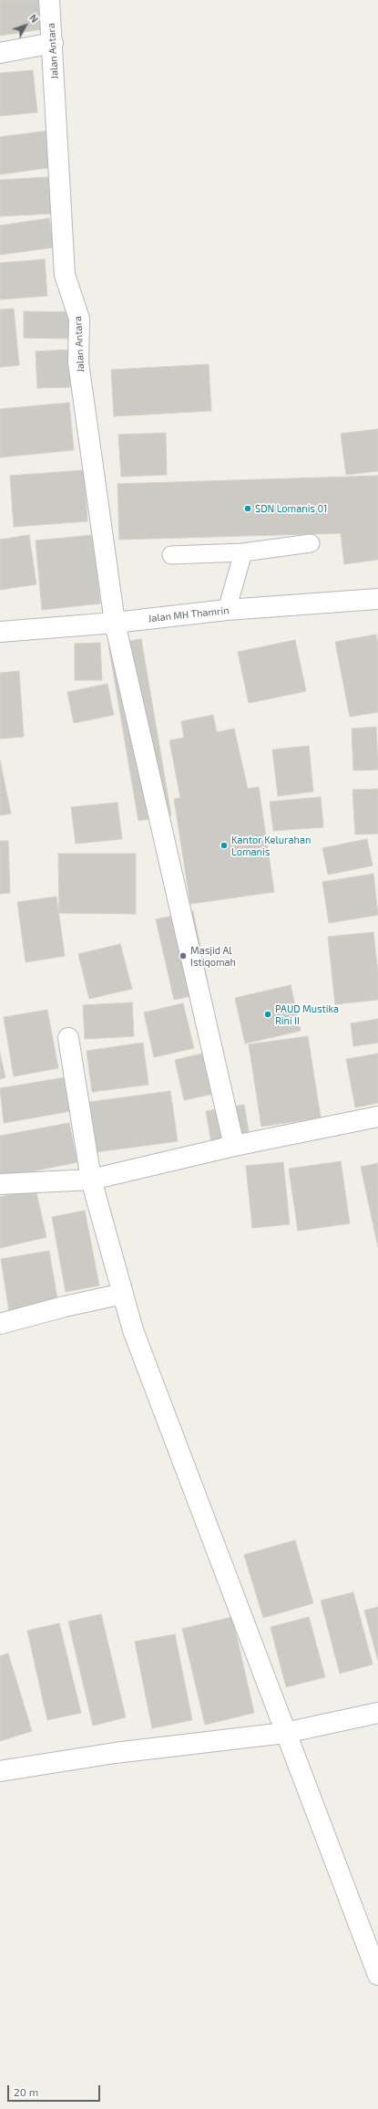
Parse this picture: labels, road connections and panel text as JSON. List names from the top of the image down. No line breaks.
{"streets":{"street":["Jalan Antara","Jalan MH Thamrin"]},"crossings":[["Jalan Antara","Jalan MH Thamrin"]],"places":["SDN Lomanis 01","Kantor Kelurahan Lomanis","Masjid Al Istiqomah","PAUD Mustika Rini II"],"scale_bar":"20 m","north":"top right"}
